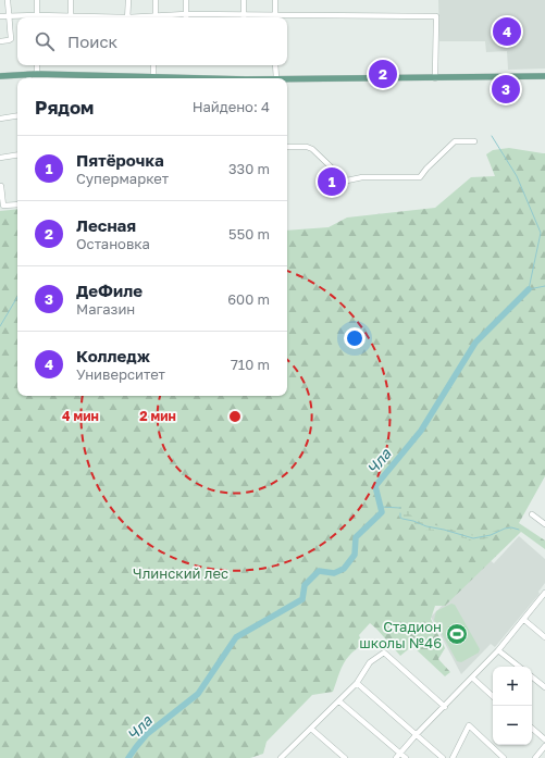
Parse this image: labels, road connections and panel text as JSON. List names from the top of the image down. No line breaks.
{"water":["Чла"],"parks":["Члинский лес"],"places":{"sports":["Стадион школы №46"]},"page":{"pins":["4","2","3","1"],"search":"Поиск","heading":["Рядом","Найдено: 4"],"list":[{"mark":"1","name":"Пятёрочка","note":"Супермаркет","value":"330 m"},{"mark":"2","name":"Лесная","note":"Остановка","value":"550 m"},{"mark":"3","name":"ДеФиле","note":"Магазин","value":"600 m"},{"mark":"4","name":"Колледж","note":"Университет","value":"710 m"}],"map_buttons":["+","−"]},"rings":["4 мин","2 мин"]}
